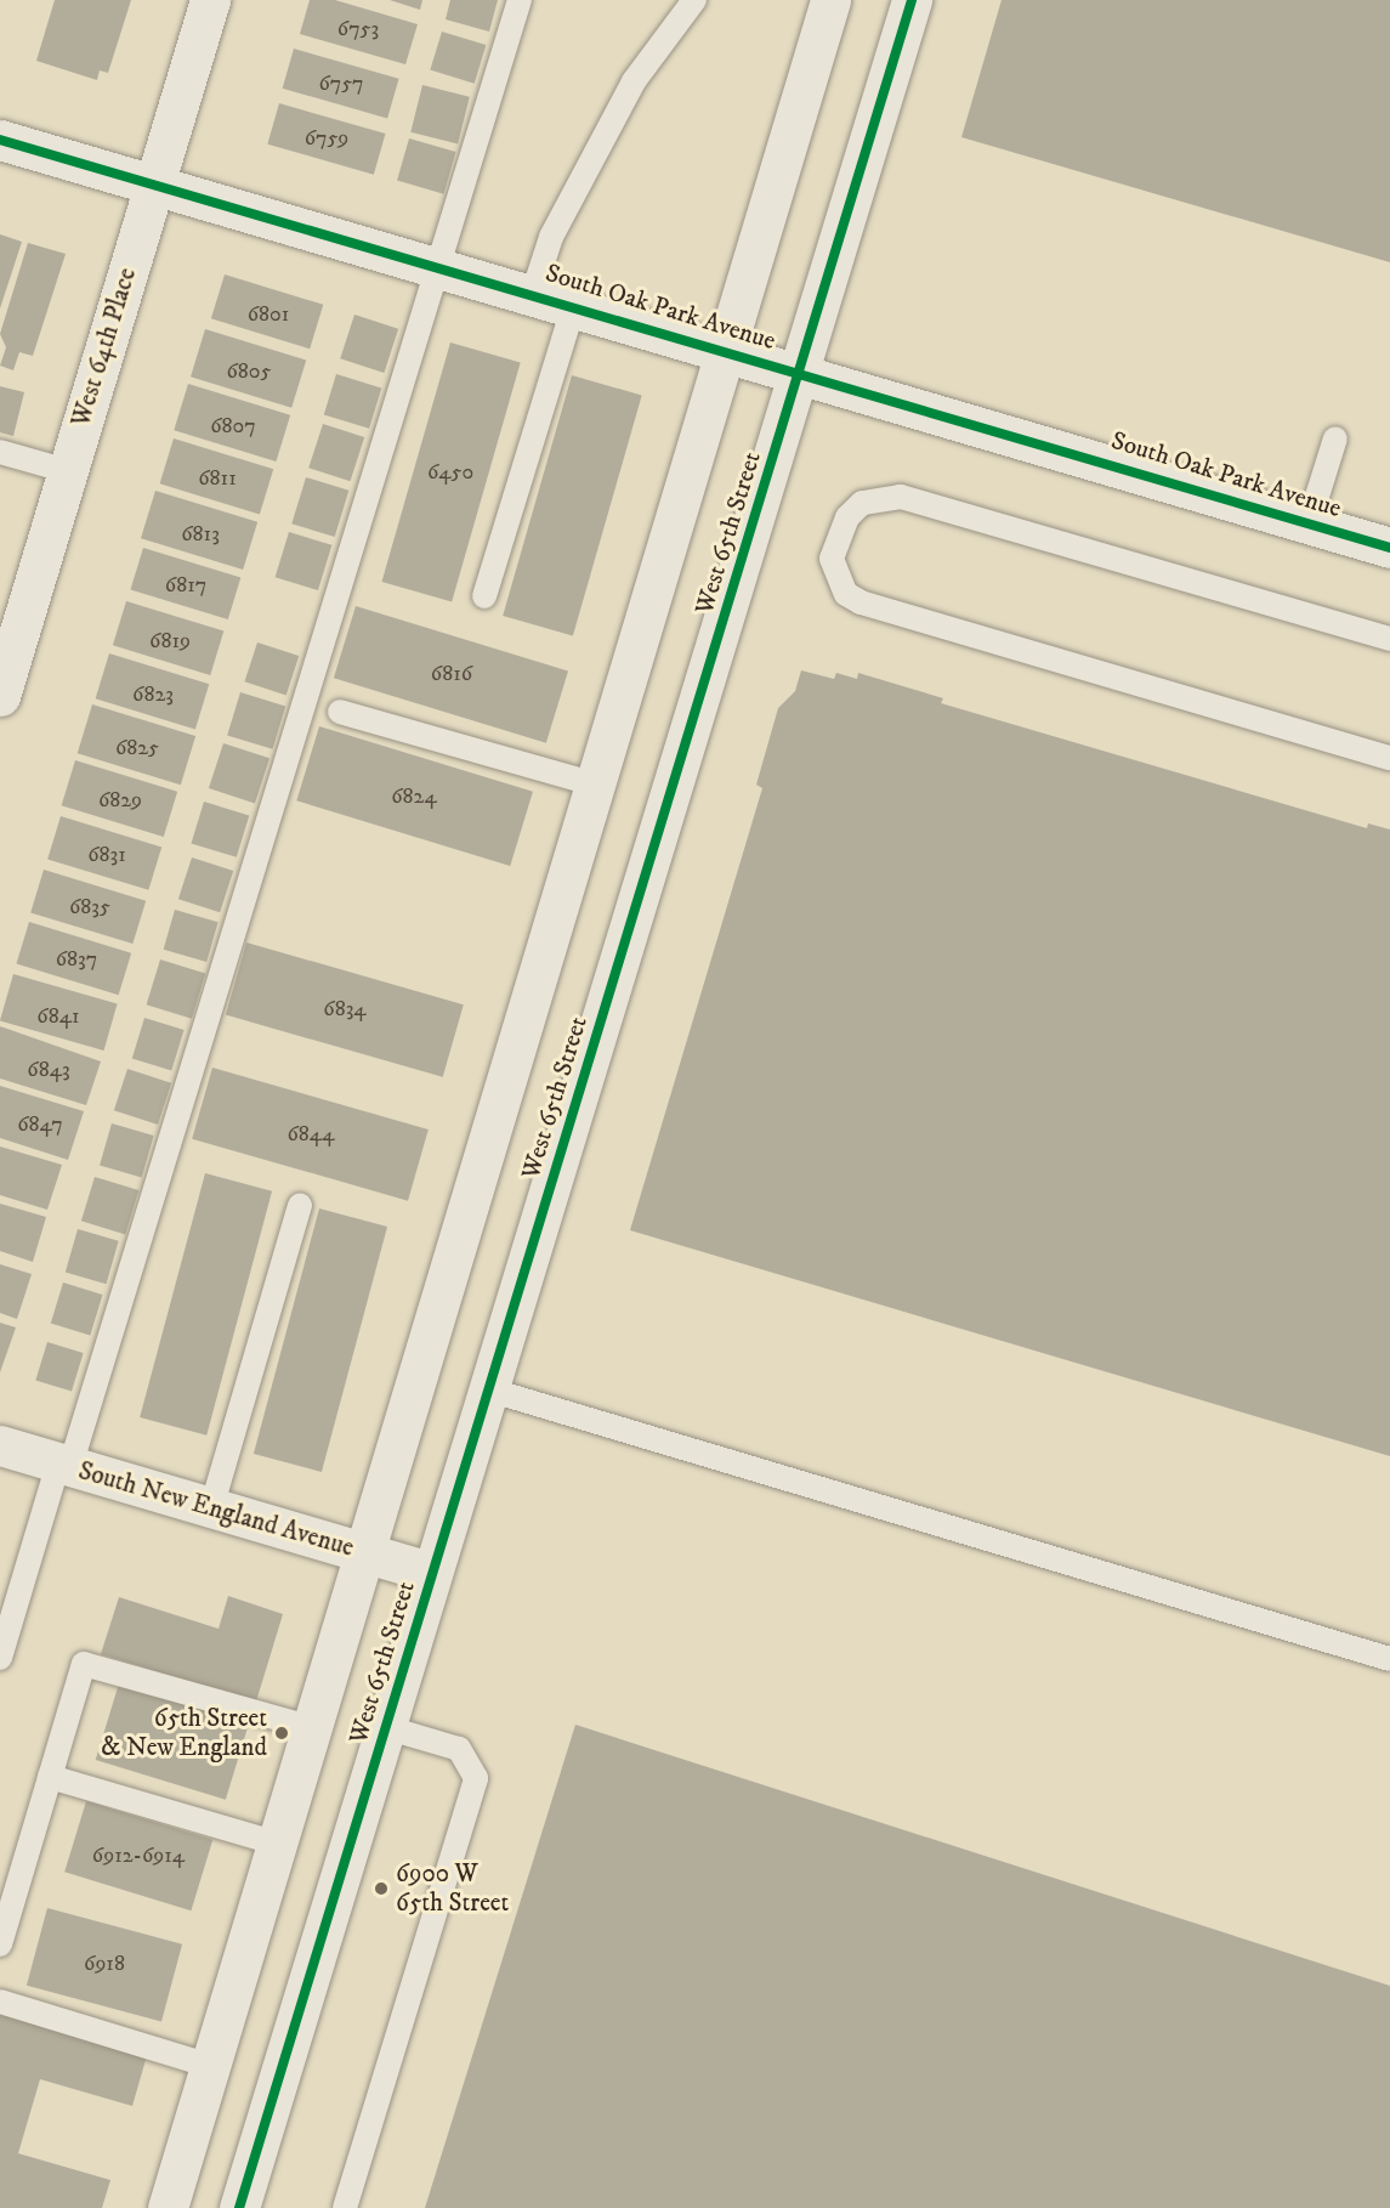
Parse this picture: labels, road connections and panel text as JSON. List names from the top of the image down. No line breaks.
{"streets":{"street":["South Oak Park Avenue","West 64th Place","West 65th Street","South New England Avenue"]},"crossings":[["South Oak Park Avenue","West 64th Place"],["South Oak Park Avenue","West 65th Street"],["West 65th Street","South New England Avenue"]],"places":["65th Street & New England","6900 W 65th Street"],"house_numbers":["6753","6757","6759","6801","6805","6807","6450","6811","6813","6817","6819","6816","6823","6825","6824","6829","6831","6835","6837","6834","6841","6843","6847","6844","6912-6914","6918"]}
